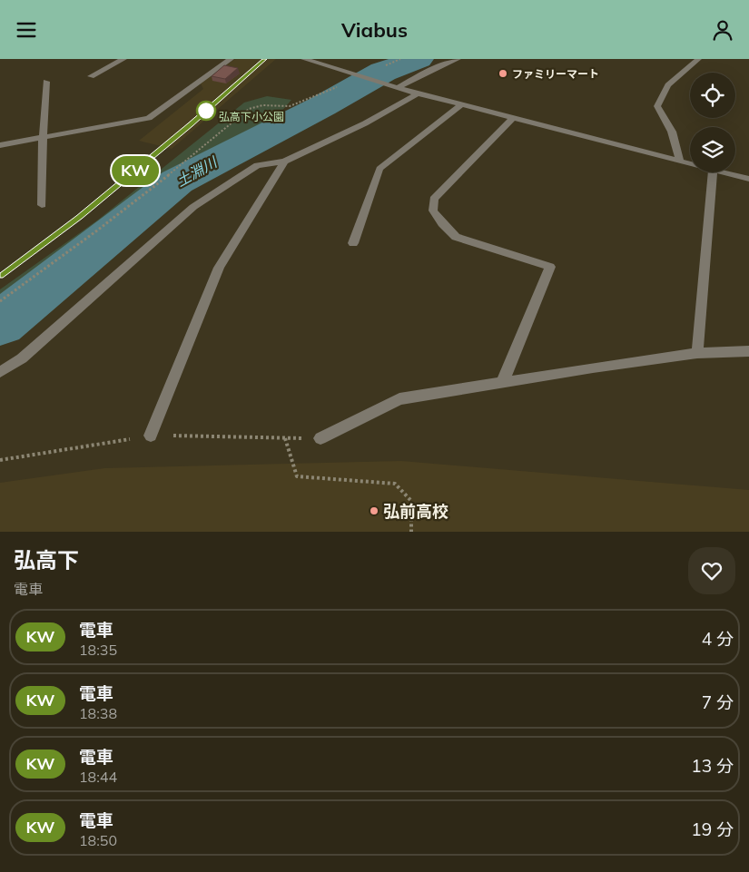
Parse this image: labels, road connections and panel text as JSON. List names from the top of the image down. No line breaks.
{"water":["土淵川"],"parks":["弘高下小公園"],"places":["ファミリーマート","弘前高校"],"page":{"header":"Viabus","on_map":"KW","heading":["弘高下","電車"],"list":[{"mark":"KW","name":"電車","note":"18:35","value":"4 分"},{"mark":"KW","name":"電車","note":"18:38","value":"7 分"},{"mark":"KW","name":"電車","note":"18:44","value":"13 分"},{"mark":"KW","name":"電車","note":"18:50","value":"19 分"}]}}
